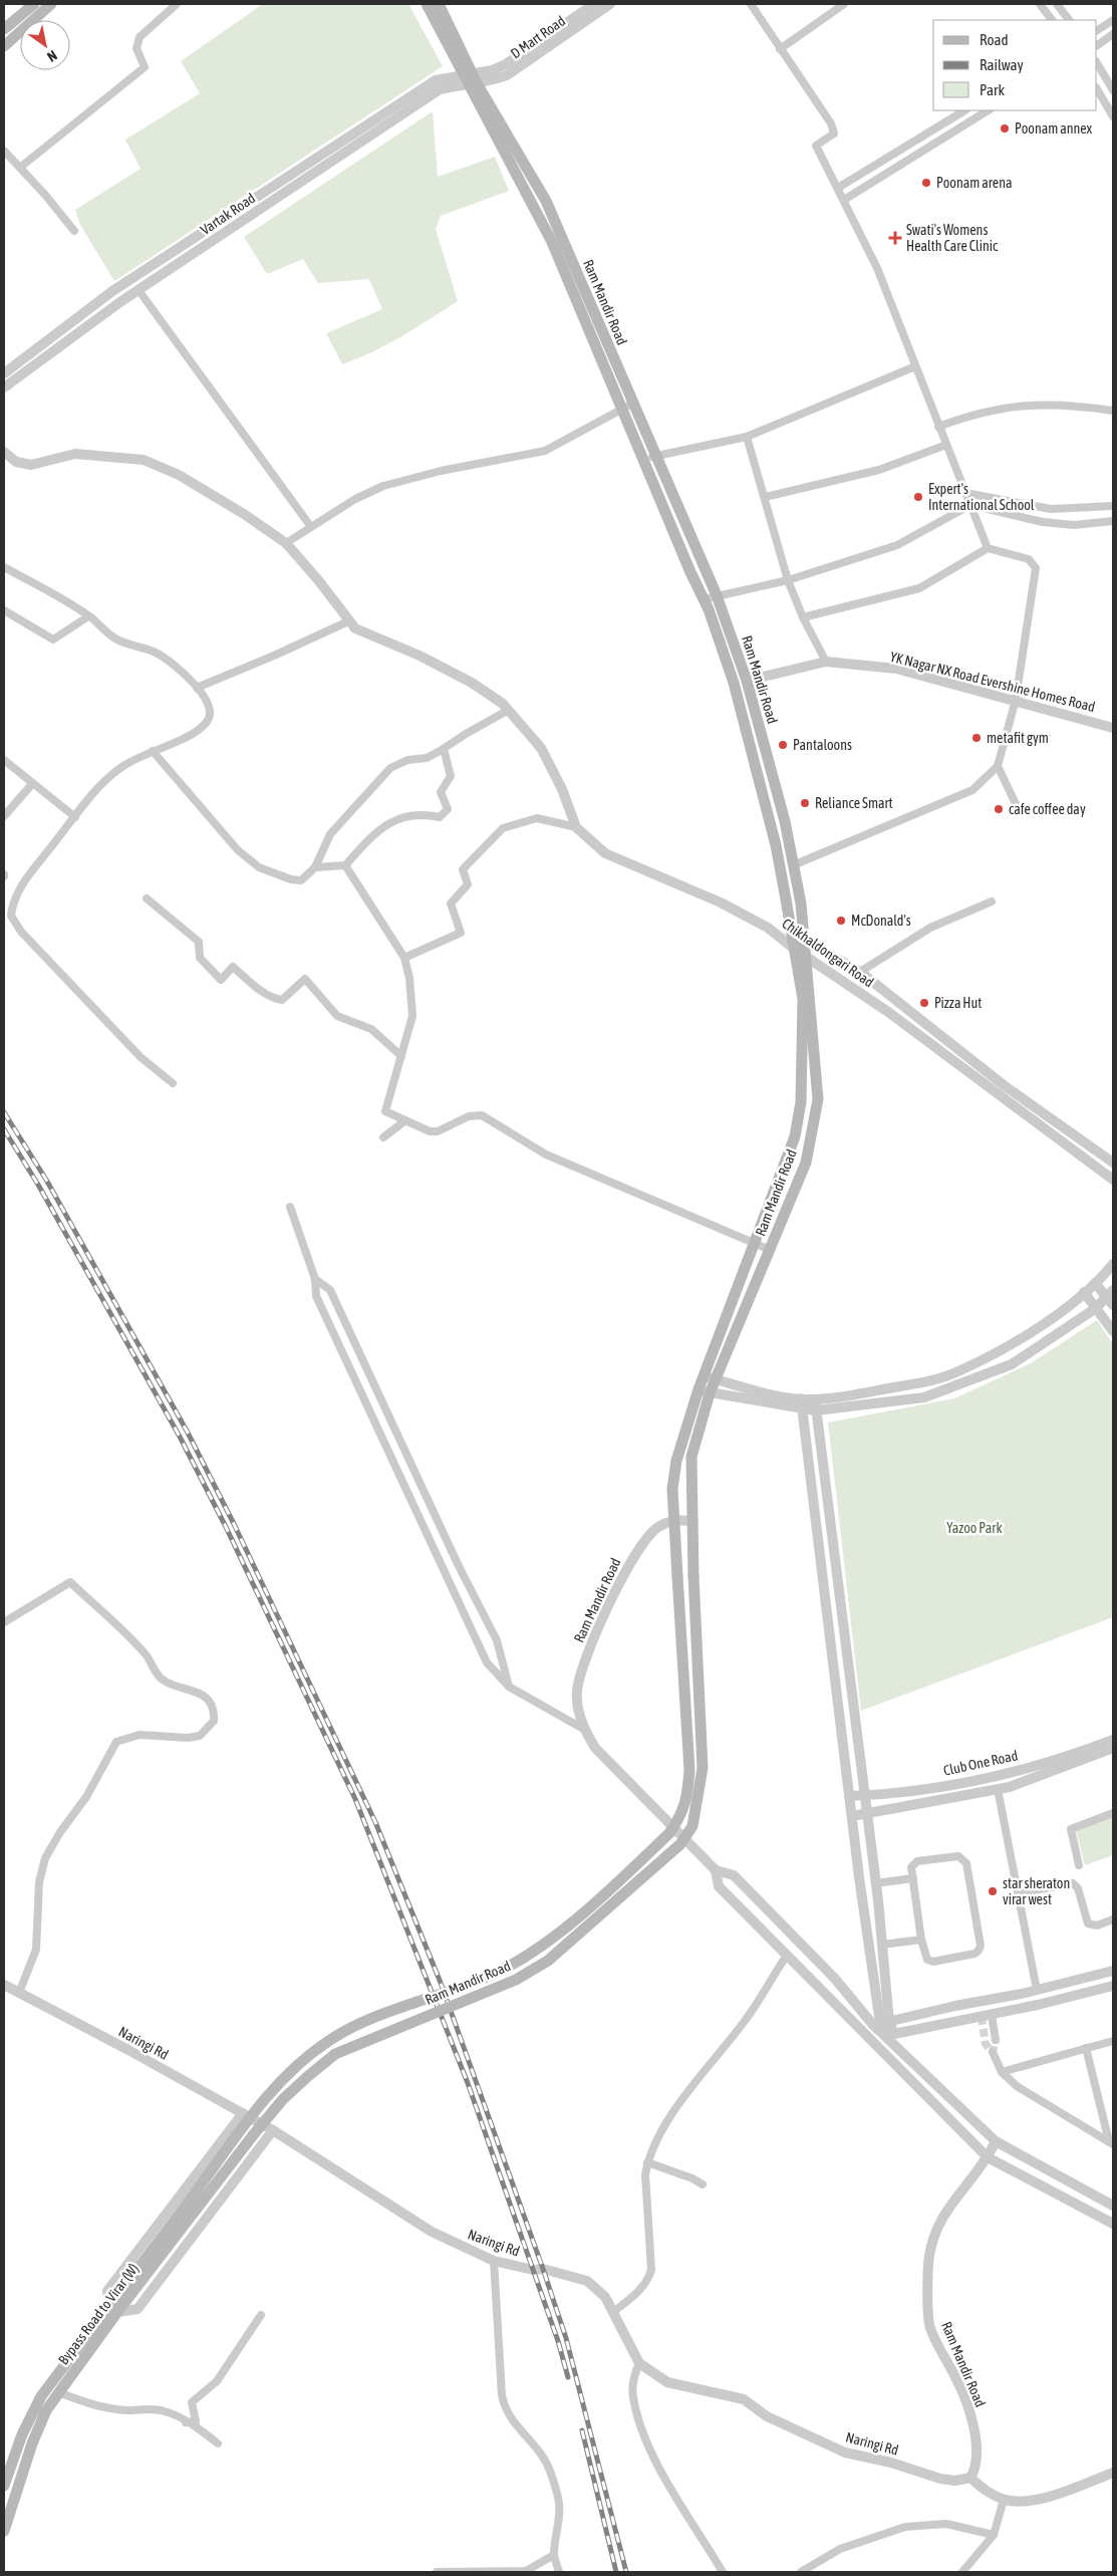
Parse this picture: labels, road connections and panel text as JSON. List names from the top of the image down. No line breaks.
{"streets":{"main road":["Ram Mandir Road","Bypass Road to Virar (W)"],"street":["D Mart Road","Vartak Road","YK Nagar NX Road Evershine Homes Road","Chikhaldongari Road","Club One Road","Naringi Rd"]},"crossings":[["D Mart Road","Vartak Road"],["Ram Mandir Road","YK Nagar NX Road Evershine Homes Road"],["Ram Mandir Road","Chikhaldongari Road"],["Ram Mandir Road","Naringi Rd"],["Ram Mandir Road","Bypass Road to Virar (W)"]],"parks":["Yazoo Park"],"places":{"other":["Poonam annex","Poonam arena","Expert's International School","metafit gym","Pantaloons","Reliance Smart","cafe coffee day","McDonald's","Pizza Hut","star sheraton virar west"],"health":["Swati's Womens Health Care Clinic"]},"legend":["Road","Railway","Park"],"north":"bottom right"}
